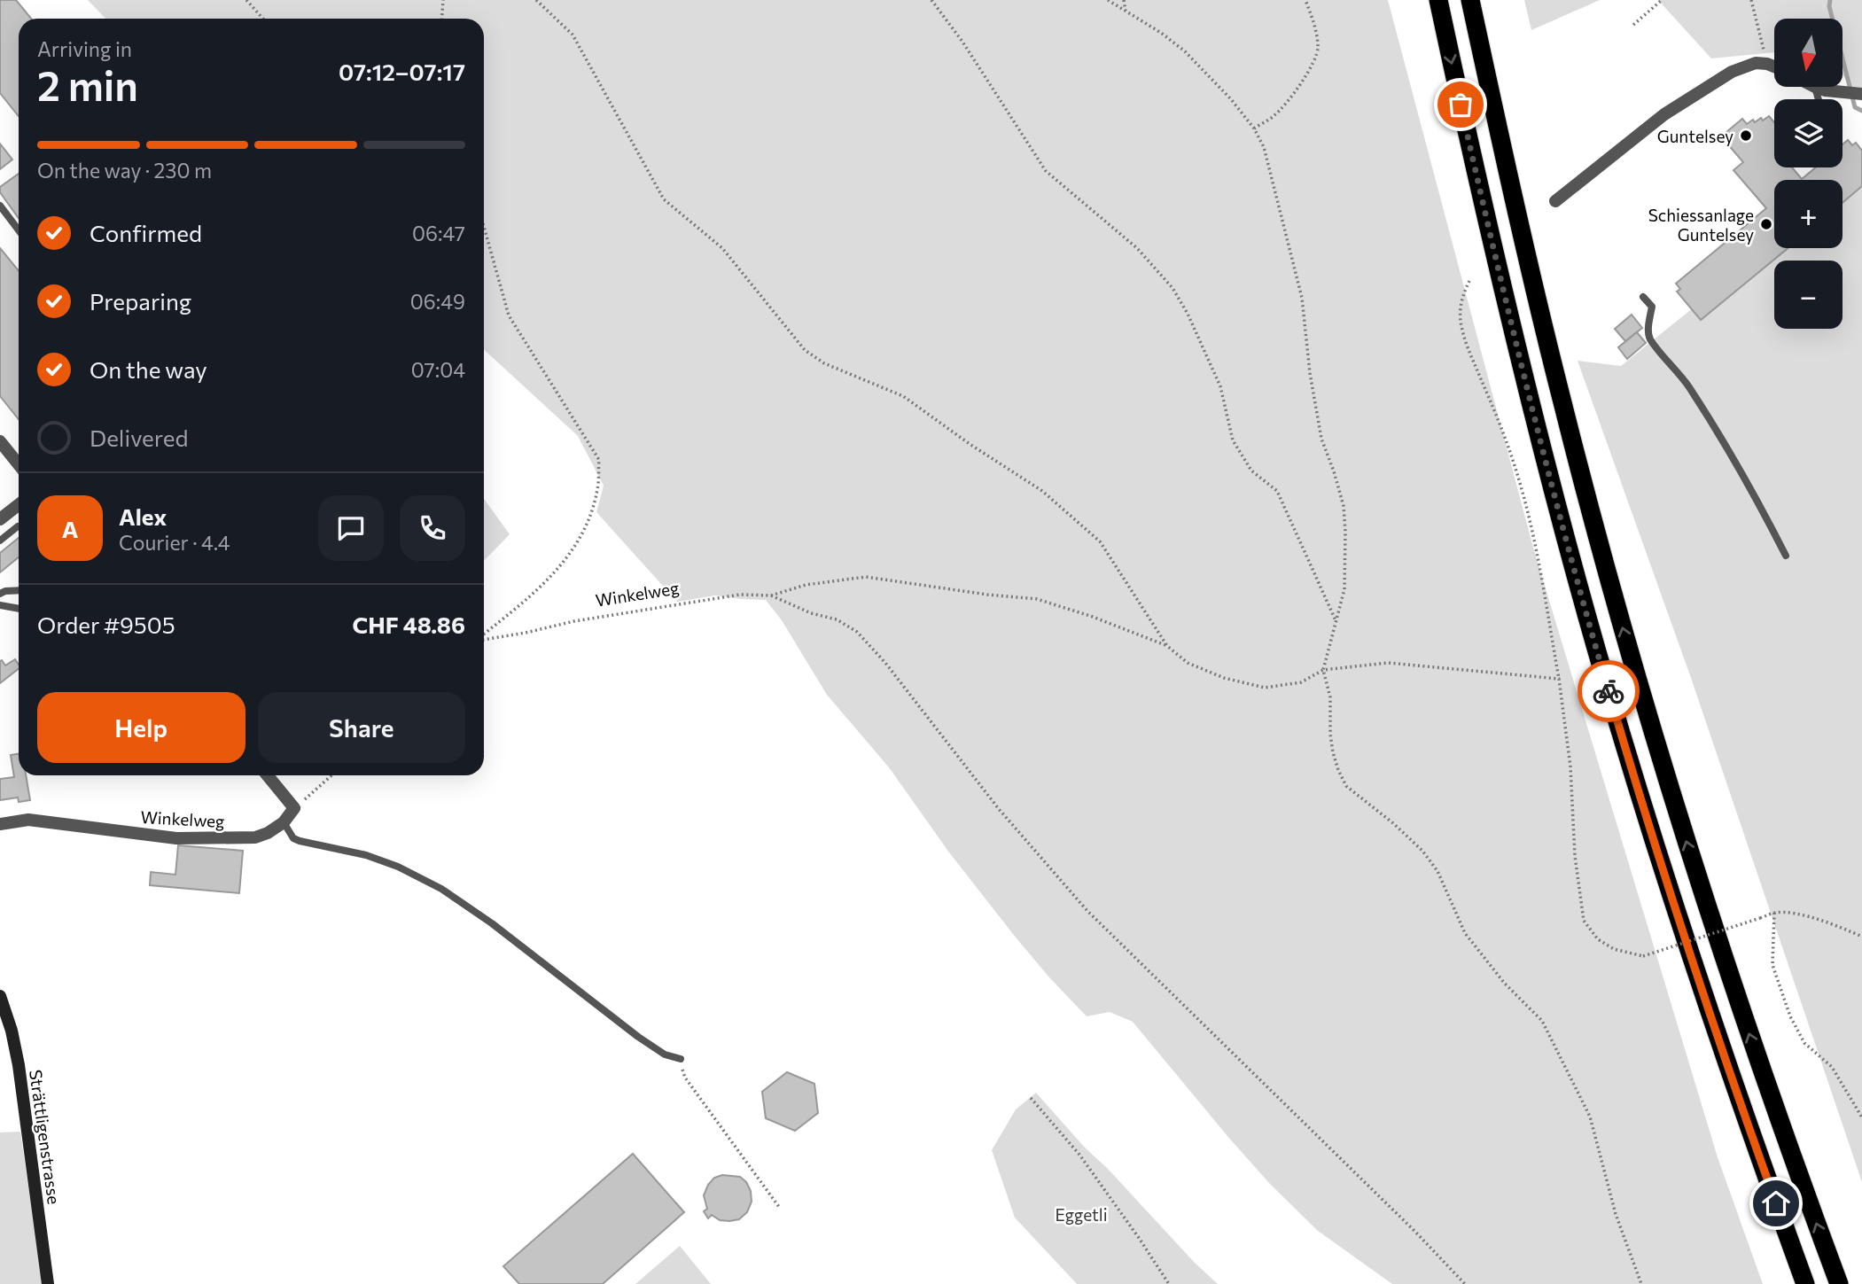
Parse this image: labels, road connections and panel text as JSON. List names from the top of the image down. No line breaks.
{"streets":{"main road":["Strättligenstrasse"],"street":["Winkelweg"]},"parks":["Eggetli"],"places":["Guntelsey","Schiessanlage Guntelsey"],"north":"bottom","page":{"map_buttons":["+","−"],"heading":["2 min","Arriving in","07:12–07:17"],"panel":["Alex","Courier · 4.4","Order #9505","CHF 48.86"],"bar":"On the way · 230 m","list":[["Confirmed","06:47"],["Preparing","06:49"],["On the way","07:04"],"Delivered"],"round":"A","buttons":["Help","Share"]}}
